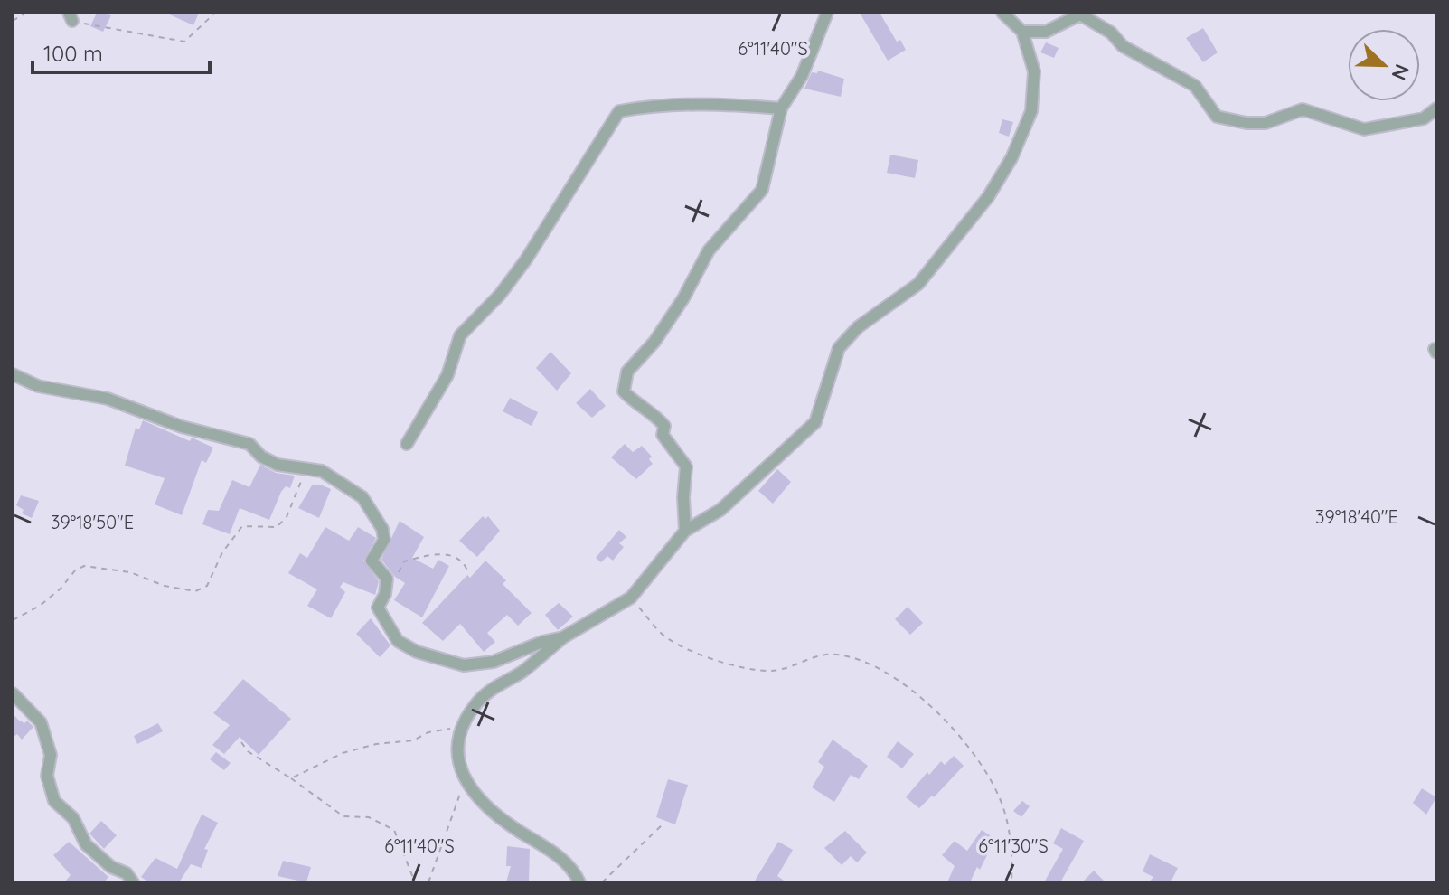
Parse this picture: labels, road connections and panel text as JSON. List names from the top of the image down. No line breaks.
{"scale_bar":"100 m","north":"bottom right","coordinates":["6°11'40\"S","39°18'40\"E","39°18'50\"E","6°11'30\"S"]}
